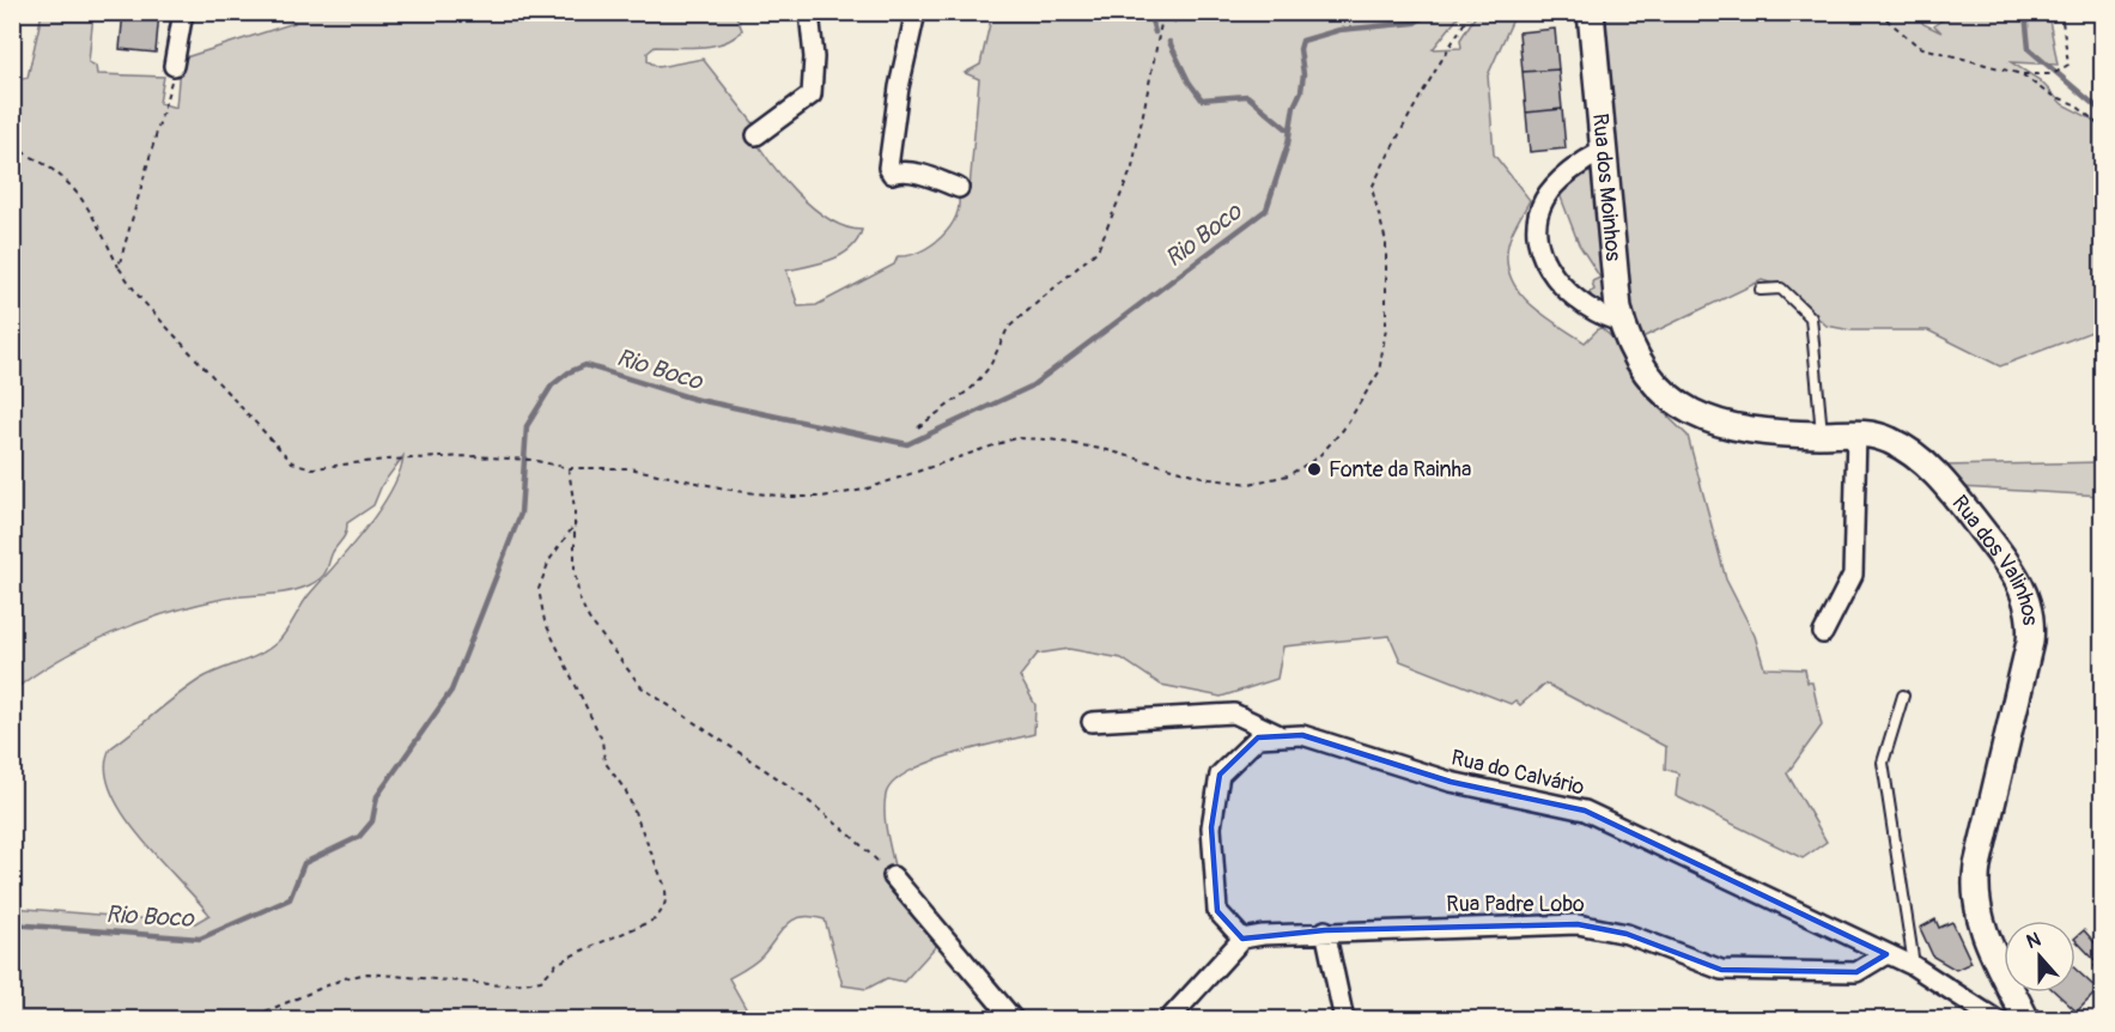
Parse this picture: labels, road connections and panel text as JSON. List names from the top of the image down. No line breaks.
{"streets":{"main road":["Rua dos Moinhos","Rua dos Valinhos"],"street":["Rua do Calvário","Rua Padre Lobo"]},"crossings":[["Rua dos Moinhos","Rua dos Valinhos"],["Rua do Calvário","Rua Padre Lobo"]],"water":["Rio Boco"],"places":["Fonte da Rainha"],"north":"top"}
